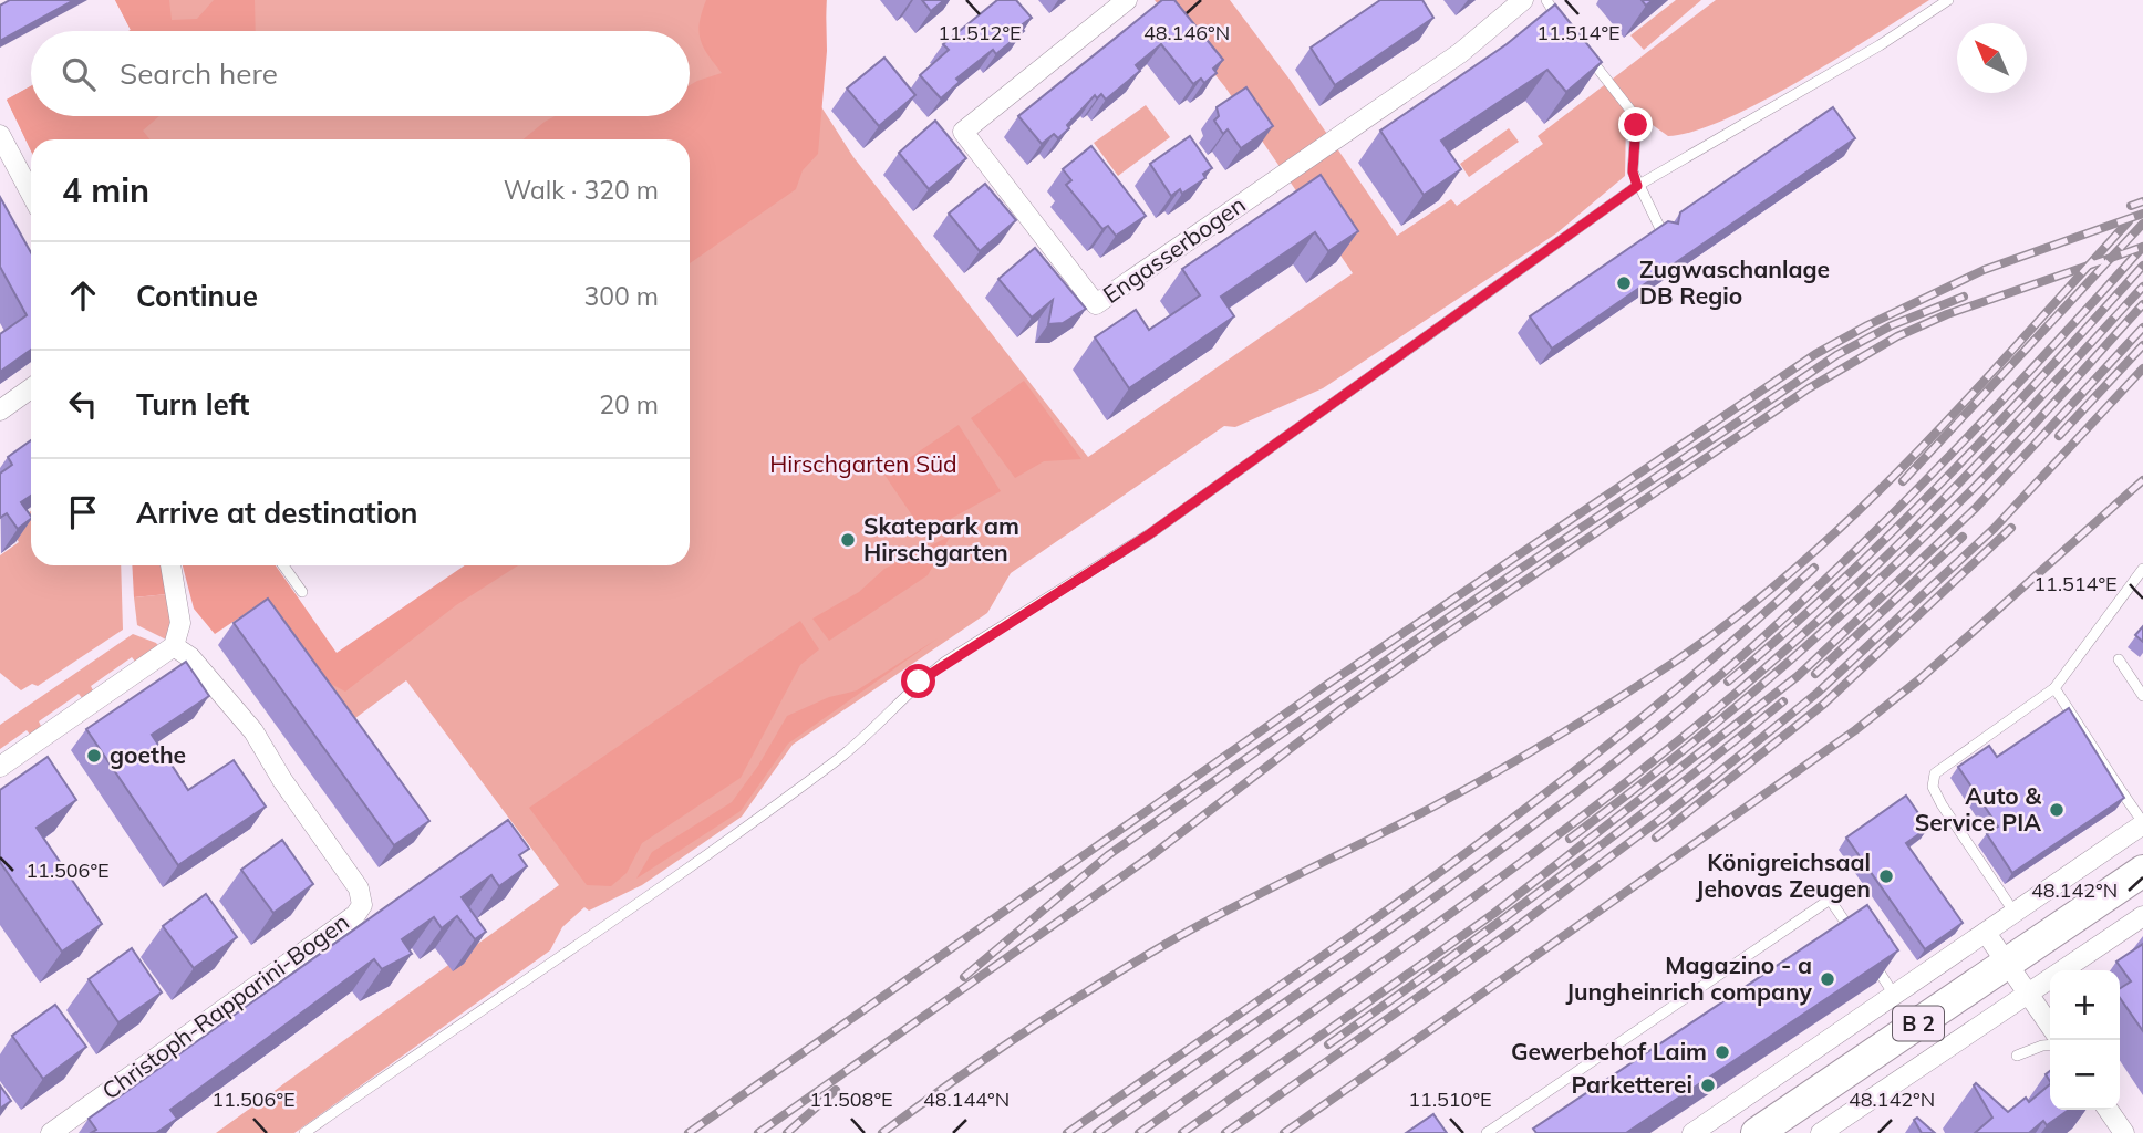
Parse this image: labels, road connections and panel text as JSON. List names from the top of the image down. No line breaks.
{"streets":{"main road":["B 2"],"street":["Engasserbogen","Christoph-Rapparini-Bogen"]},"parks":["Hirschgarten Süd"],"places":["Zugwaschanlage DB Regio","Skatepark am Hirschgarten","goethe","Auto & Service PIA","Königreichsaal Jehovas Zeugen","Magazino - a Jungheinrich company","Gewerbehof Laim","Parketterei"],"north":"top left","page":{"search":"Search here","heading":["4 min","Walk · 320 m"],"list":[["Continue","300 m"],["Turn left","20 m"],"Arrive at destination"],"map_buttons":["+","−"]},"coordinates":["48.146°N","11.512°E","11.514°E","11.506°E","48.142°N","11.508°E","11.510°E","48.144°N"]}
